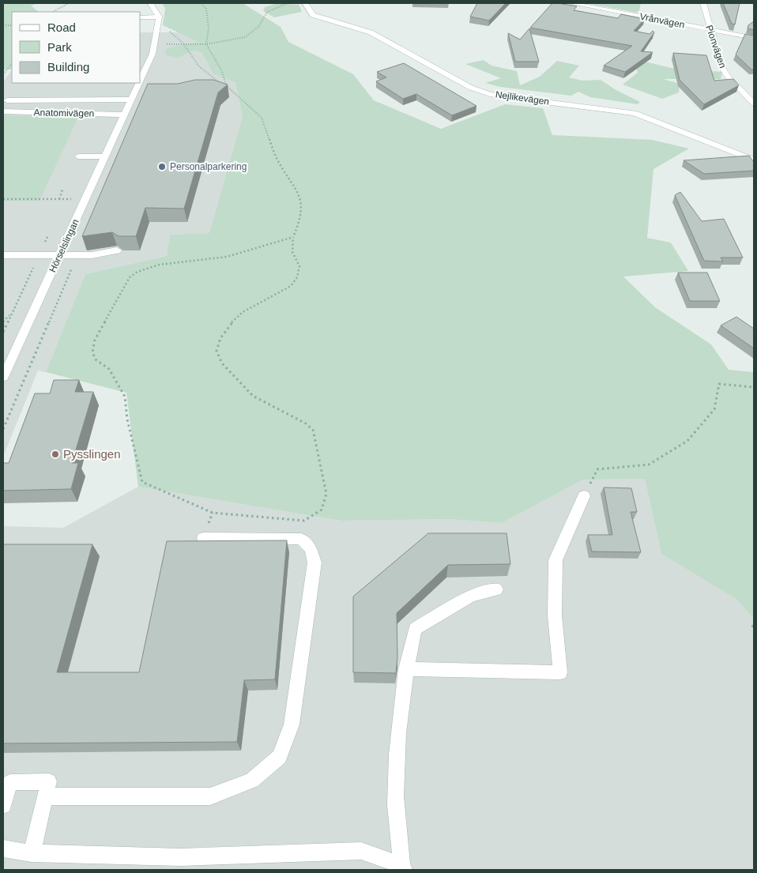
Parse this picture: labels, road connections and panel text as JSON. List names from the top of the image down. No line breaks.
{"streets":{"street":["Vrånvägen","Pionvägen","Nejlikevägen","Anatomivägen","Hörselslingan"]},"crossings":[["Vrånvägen","Pionvägen"],["Anatomivägen","Hörselslingan"]],"places":["Personalparkering","Pysslingen"],"legend":["Road","Park","Building"]}
